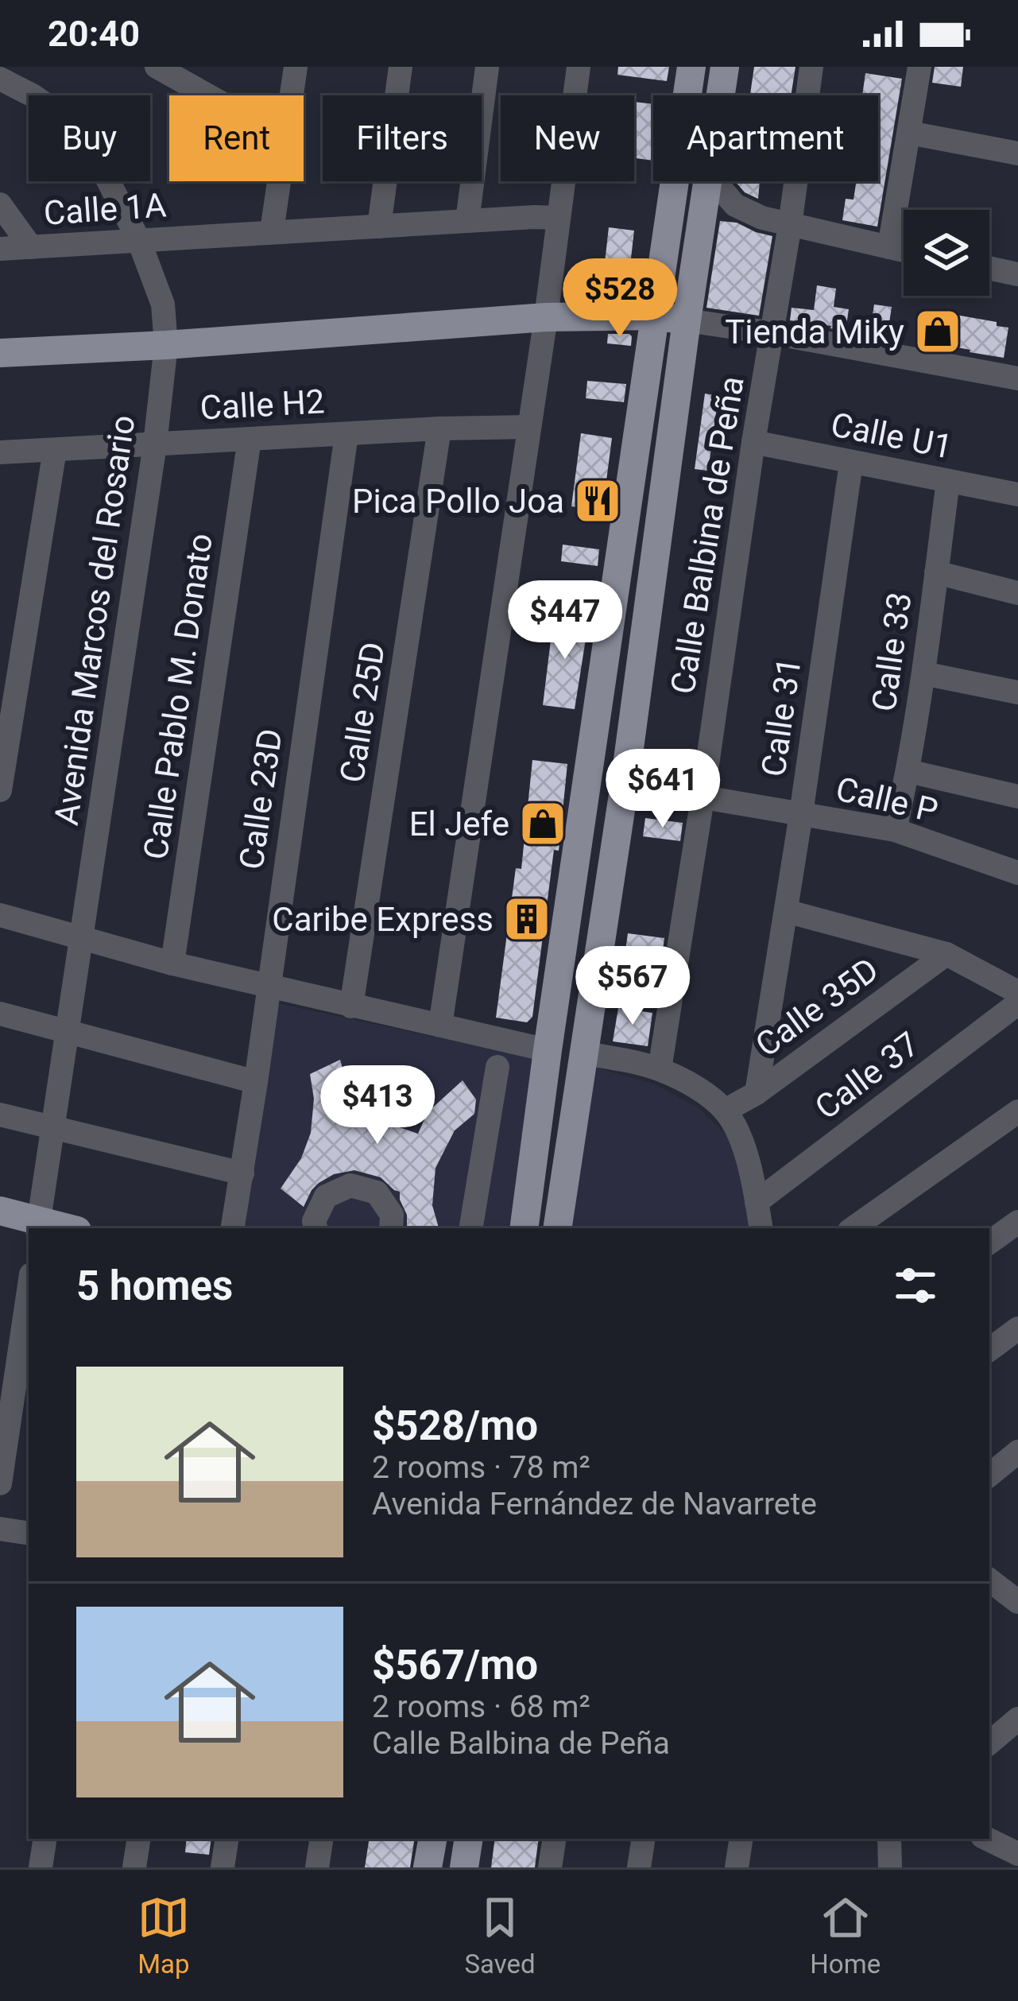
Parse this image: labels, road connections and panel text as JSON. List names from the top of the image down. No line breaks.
{"streets":{"street":["Calle 1A","Calle H2","Calle U1","Calle Balbina de Peña","Avenida Marcos del Rosario","Calle 33","Calle Pablo M. Donato","Calle 25D","Calle 31","Calle 23D","Calle P","Calle 35D","Calle 37"]},"crossings":[["Calle 1A","Avenida Marcos del Rosario"],["Calle H2","Avenida Marcos del Rosario"],["Calle H2","Calle Pablo M. Donato"],["Calle H2","Calle 25D"],["Calle H2","Calle 23D"],["Calle U1","Calle Balbina de Peña"],["Calle U1","Calle 33"],["Calle U1","Calle 31"],["Calle Balbina de Peña","Calle P"],["Calle 33","Calle P"],["Calle 31","Calle P"],["Calle 31","Calle 35D"]],"places":{"shop":["Tienda Miky","El Jefe"],"restaurant":["Pica Pollo Joa"],"building":["Caribe Express"]},"page":{"status":"20:40","chip":["Buy","Rent","Filters","New","Apartment"],"price":["$528","$447","$641","$567","$413"],"heading":"5 homes","list":[{"name":"$528/mo","note":"2 rooms · 78 m² · Avenida Fernández de Navarrete"},{"name":"$567/mo","note":"2 rooms · 68 m² · Calle Balbina de Peña"}],"tabs":["Map","Saved","Home"]}}
